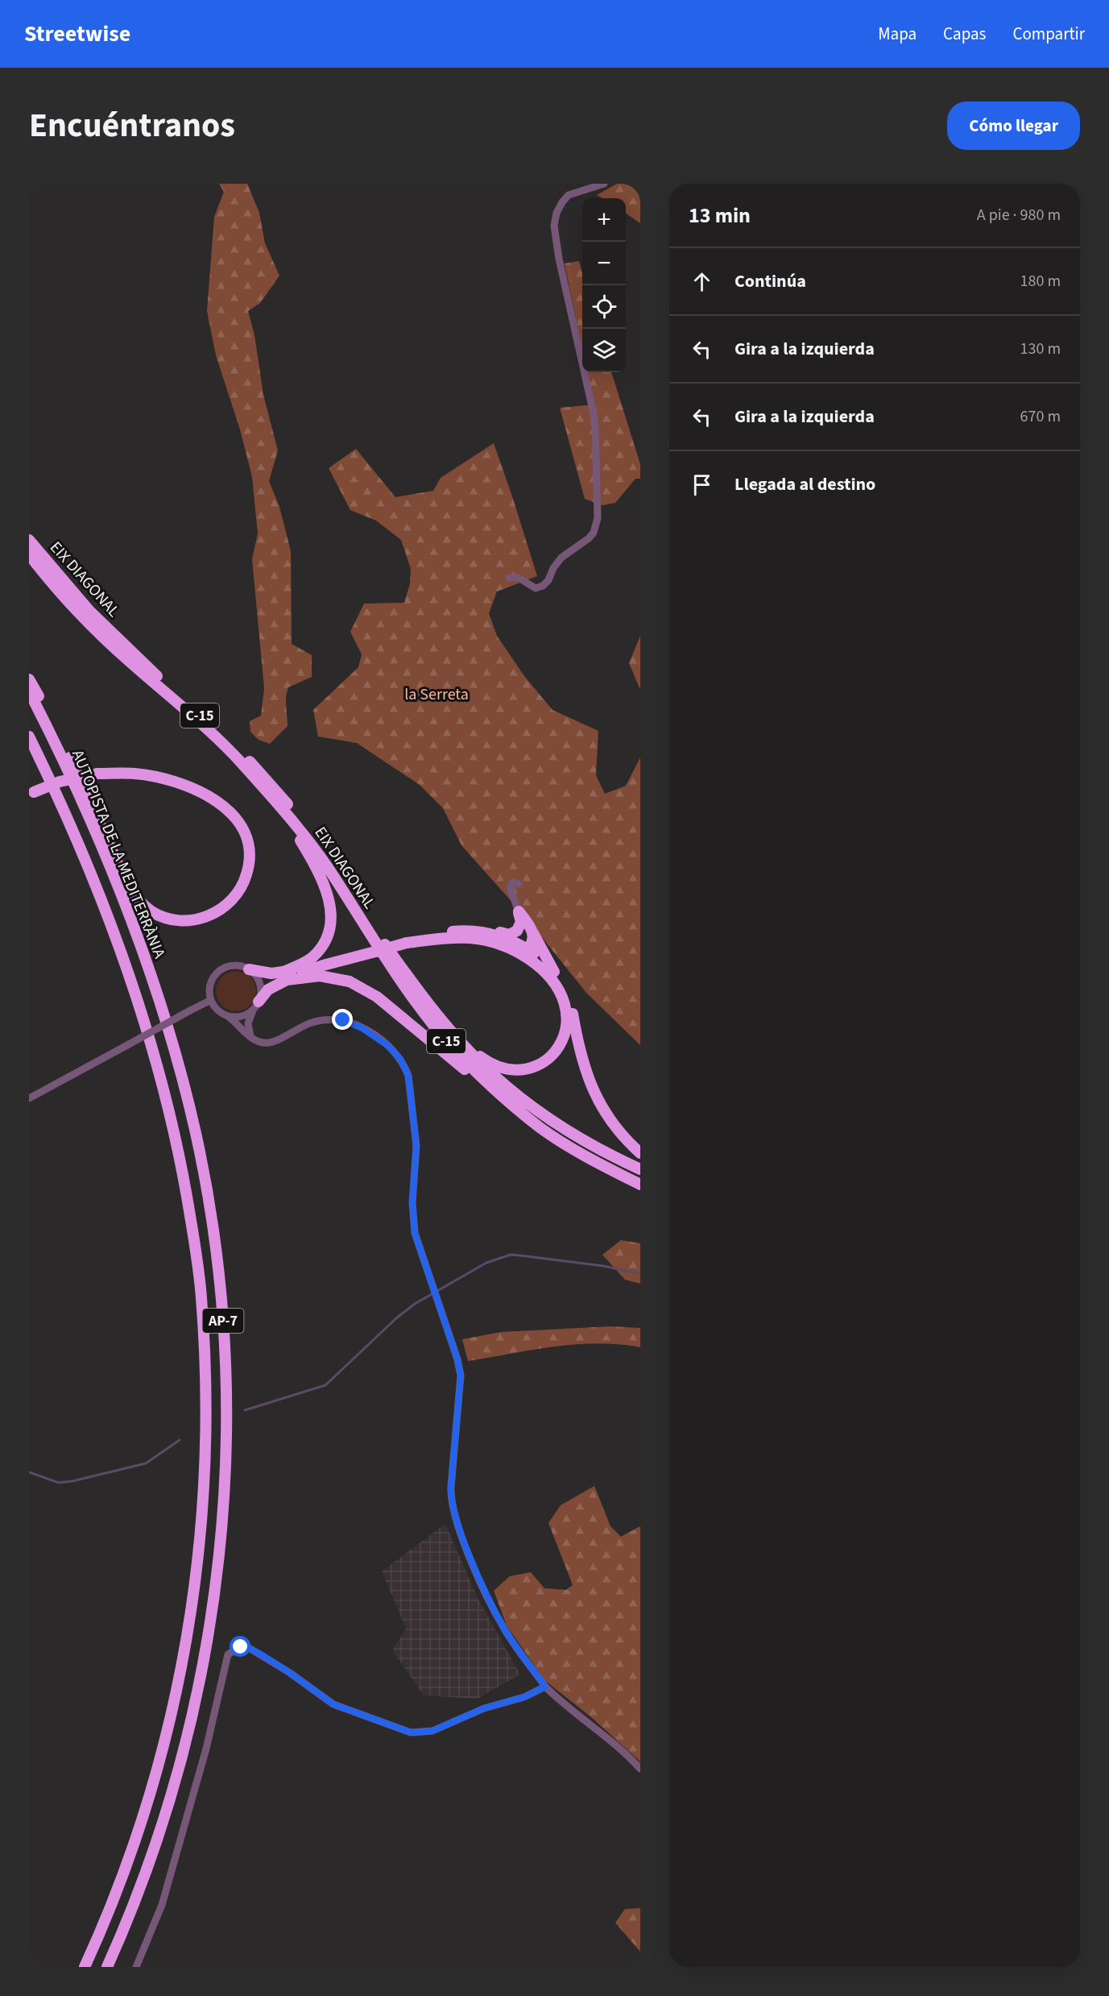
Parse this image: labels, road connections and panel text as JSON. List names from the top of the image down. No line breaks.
{"streets":{"highway":["EIX DIAGONAL","C-15","AUTOPISTA DE LA MEDITERRÀNIA","AP-7"]},"parks":["la Serreta"],"page":{"header":"Streetwise","nav":["Mapa","Capas","Compartir"],"title":"Encuéntranos","buttons":"Cómo llegar","heading":["13 min","A pie · 980 m"],"map_buttons":["+","−"],"list":[["Continúa","180 m"],["Gira a la izquierda","130 m"],["Gira a la izquierda","670 m"],"Llegada al destino"]}}
